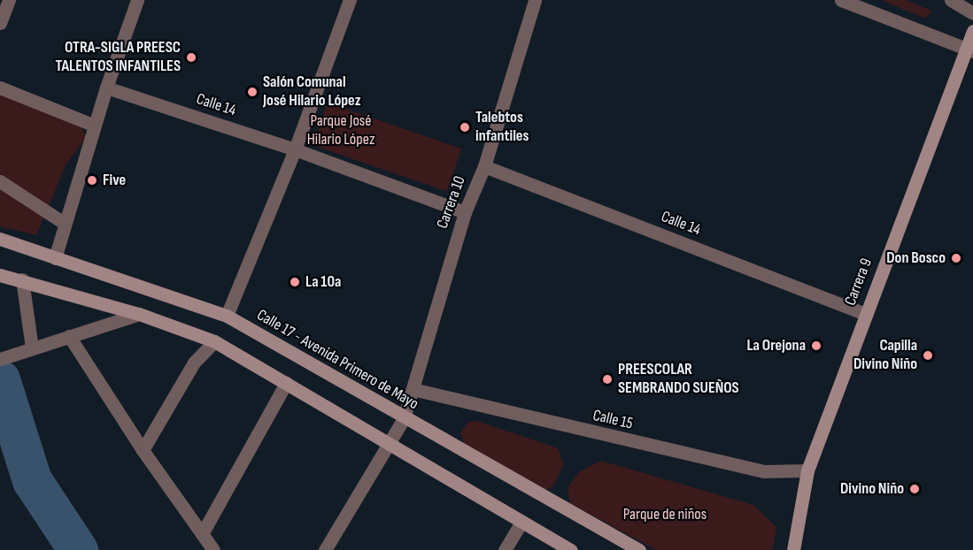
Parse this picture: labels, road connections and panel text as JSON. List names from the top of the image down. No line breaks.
{"streets":{"main road":["Carrera 9","Calle 17 - Avenida Primero de Mayo"],"street":["Calle 14","Carrera 10","Calle 15"]},"crossings":[["Calle 14","Carrera 10"],["Calle 14","Carrera 9"],["Carrera 10","Calle 17 - Avenida Primero de Mayo"],["Carrera 10","Calle 15"],["Carrera 9","Calle 15"]],"parks":["Parque José Hilario López","Parque de niños"],"places":["OTRA-SIGLA PREESC TALENTOS INFANTILES","Salón Comunal José Hilario López","Talebtos infantiles","Five","Don Bosco","La 10a","La Orejona","Capilla Divino Niño","PREESCOLAR SEMBRANDO SUEÑOS","Divino Niño"]}
